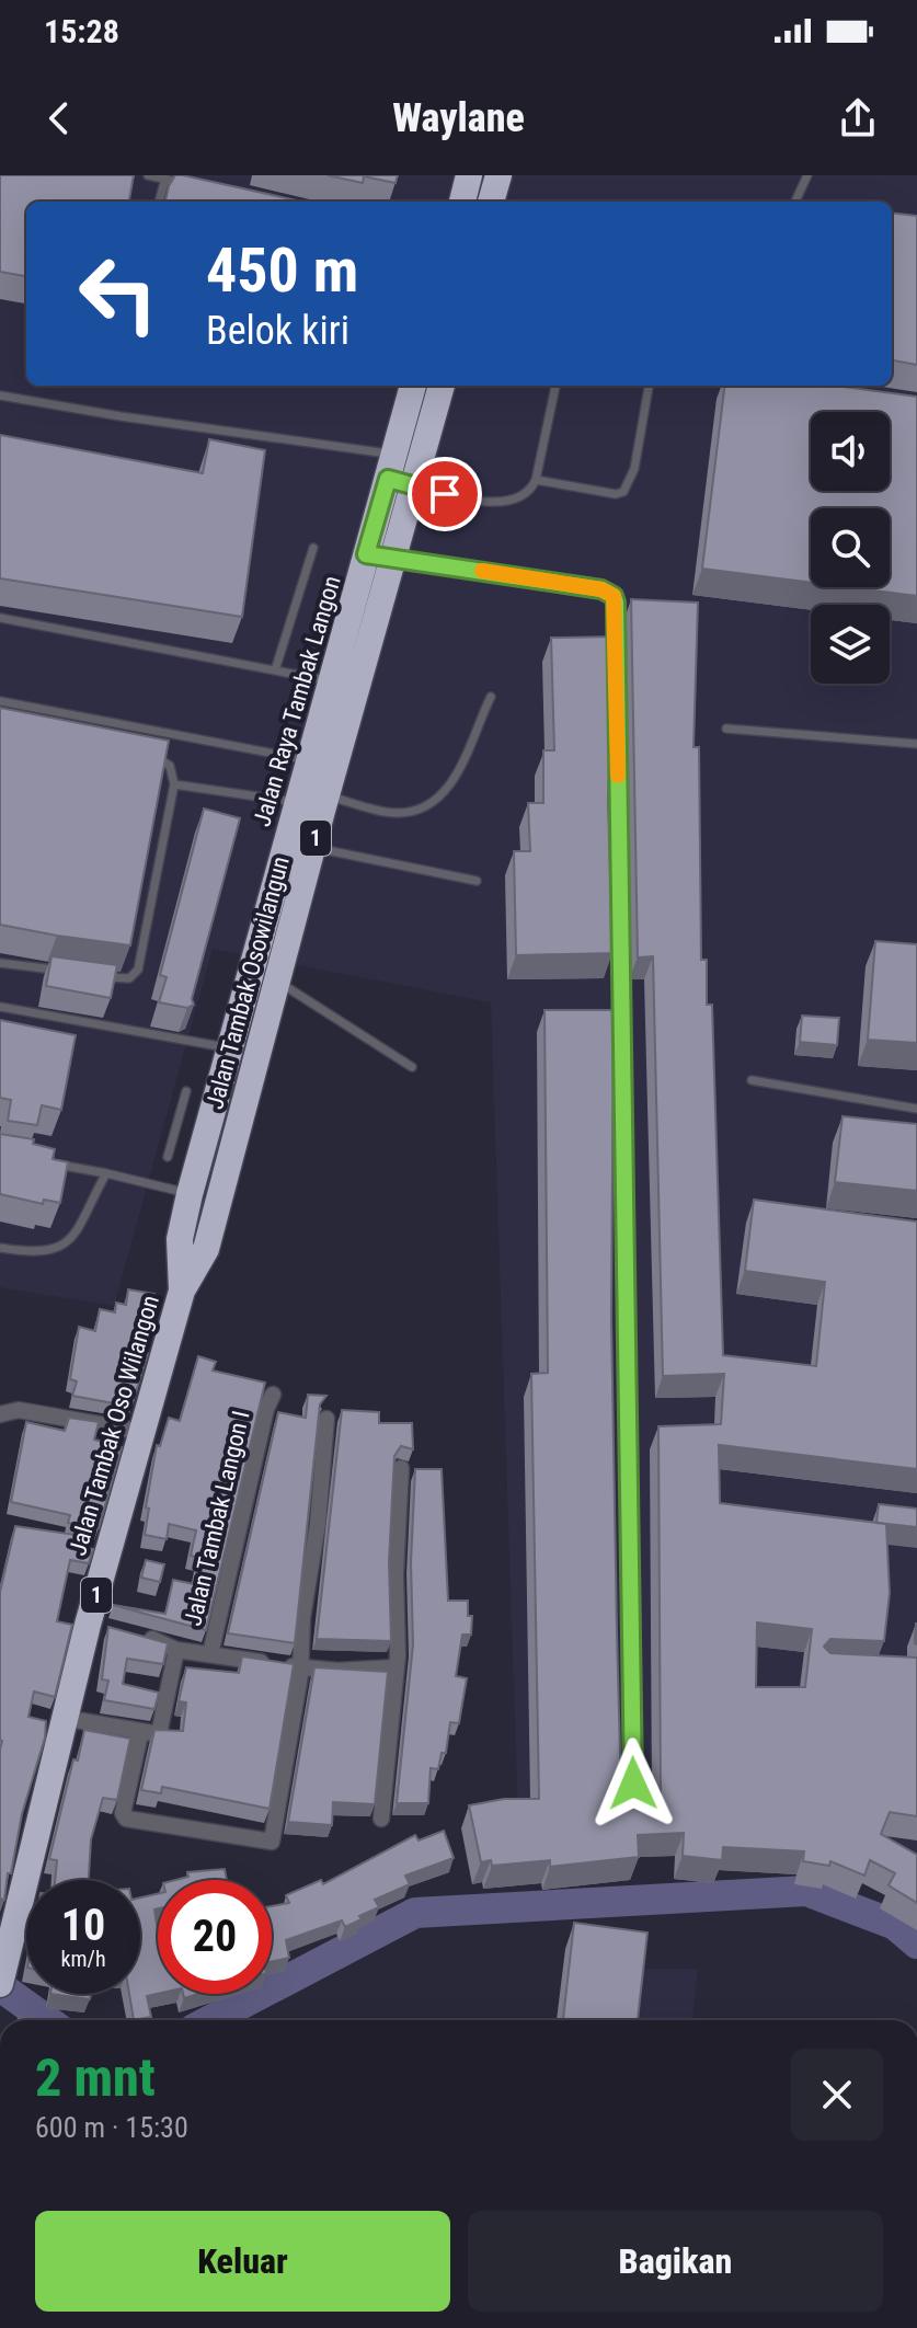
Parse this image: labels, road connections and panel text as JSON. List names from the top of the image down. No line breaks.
{"streets":{"highway":["Jalan Raya Tambak Langon","1","Jalan Tambak Osowilangun","Jalan Tambak Oso Wilangon"],"street":["Jalan Tambak Langon I"]},"crossings":[["Jalan Raya Tambak Langon","Jalan Tambak Osowilangun"],["Jalan Raya Tambak Langon","Jalan Tambak Oso Wilangon"],["Jalan Tambak Osowilangun","Jalan Tambak Oso Wilangon"]],"page":{"status":"15:28","header":"Waylane","turn":["450 m","Belok kiri"],"speed":"10 km/h","limit":"20","heading":["2 mnt","600 m · 15:30"],"buttons":["Keluar","Bagikan"]}}
